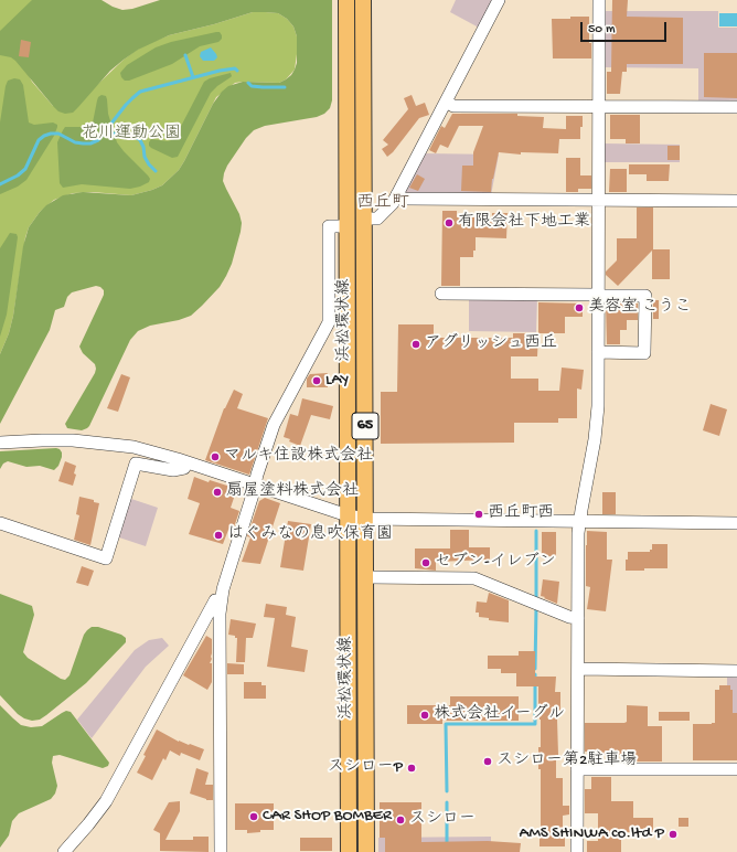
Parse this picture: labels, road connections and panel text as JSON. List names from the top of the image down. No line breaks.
{"streets":{"main road":["浜松環状線","65"]},"districts":["西丘町"],"parks":["花川運動公園"],"places":["有限会社下地工業","美容室 こうこ","アグリッシュ西丘","LAY","マルキ住設株式会社","扇屋塗料株式会社","西丘町西","はぐみなの息吹保育園","セブン-イレブン","株式会社イーグル","スシロー第2駐車場","スシローP","CAR SHOP BOMBER","スシロー","AMS SHINWA co.ltd P"],"scale_bar":"50 m"}
